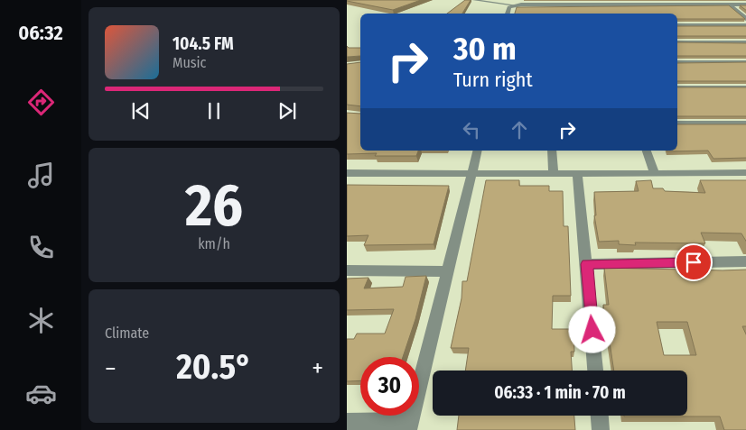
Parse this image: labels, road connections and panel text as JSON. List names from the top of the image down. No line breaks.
{"page":{"tabs":"06:32","turn":["30 m","Turn right"],"song":["104.5 FM","Music"],"tile":[["26","km/h"],"Climate"],"heat":["−","20.5°","+"],"limit":"30","trip":"06:33 · 1 min · 70 m"}}
